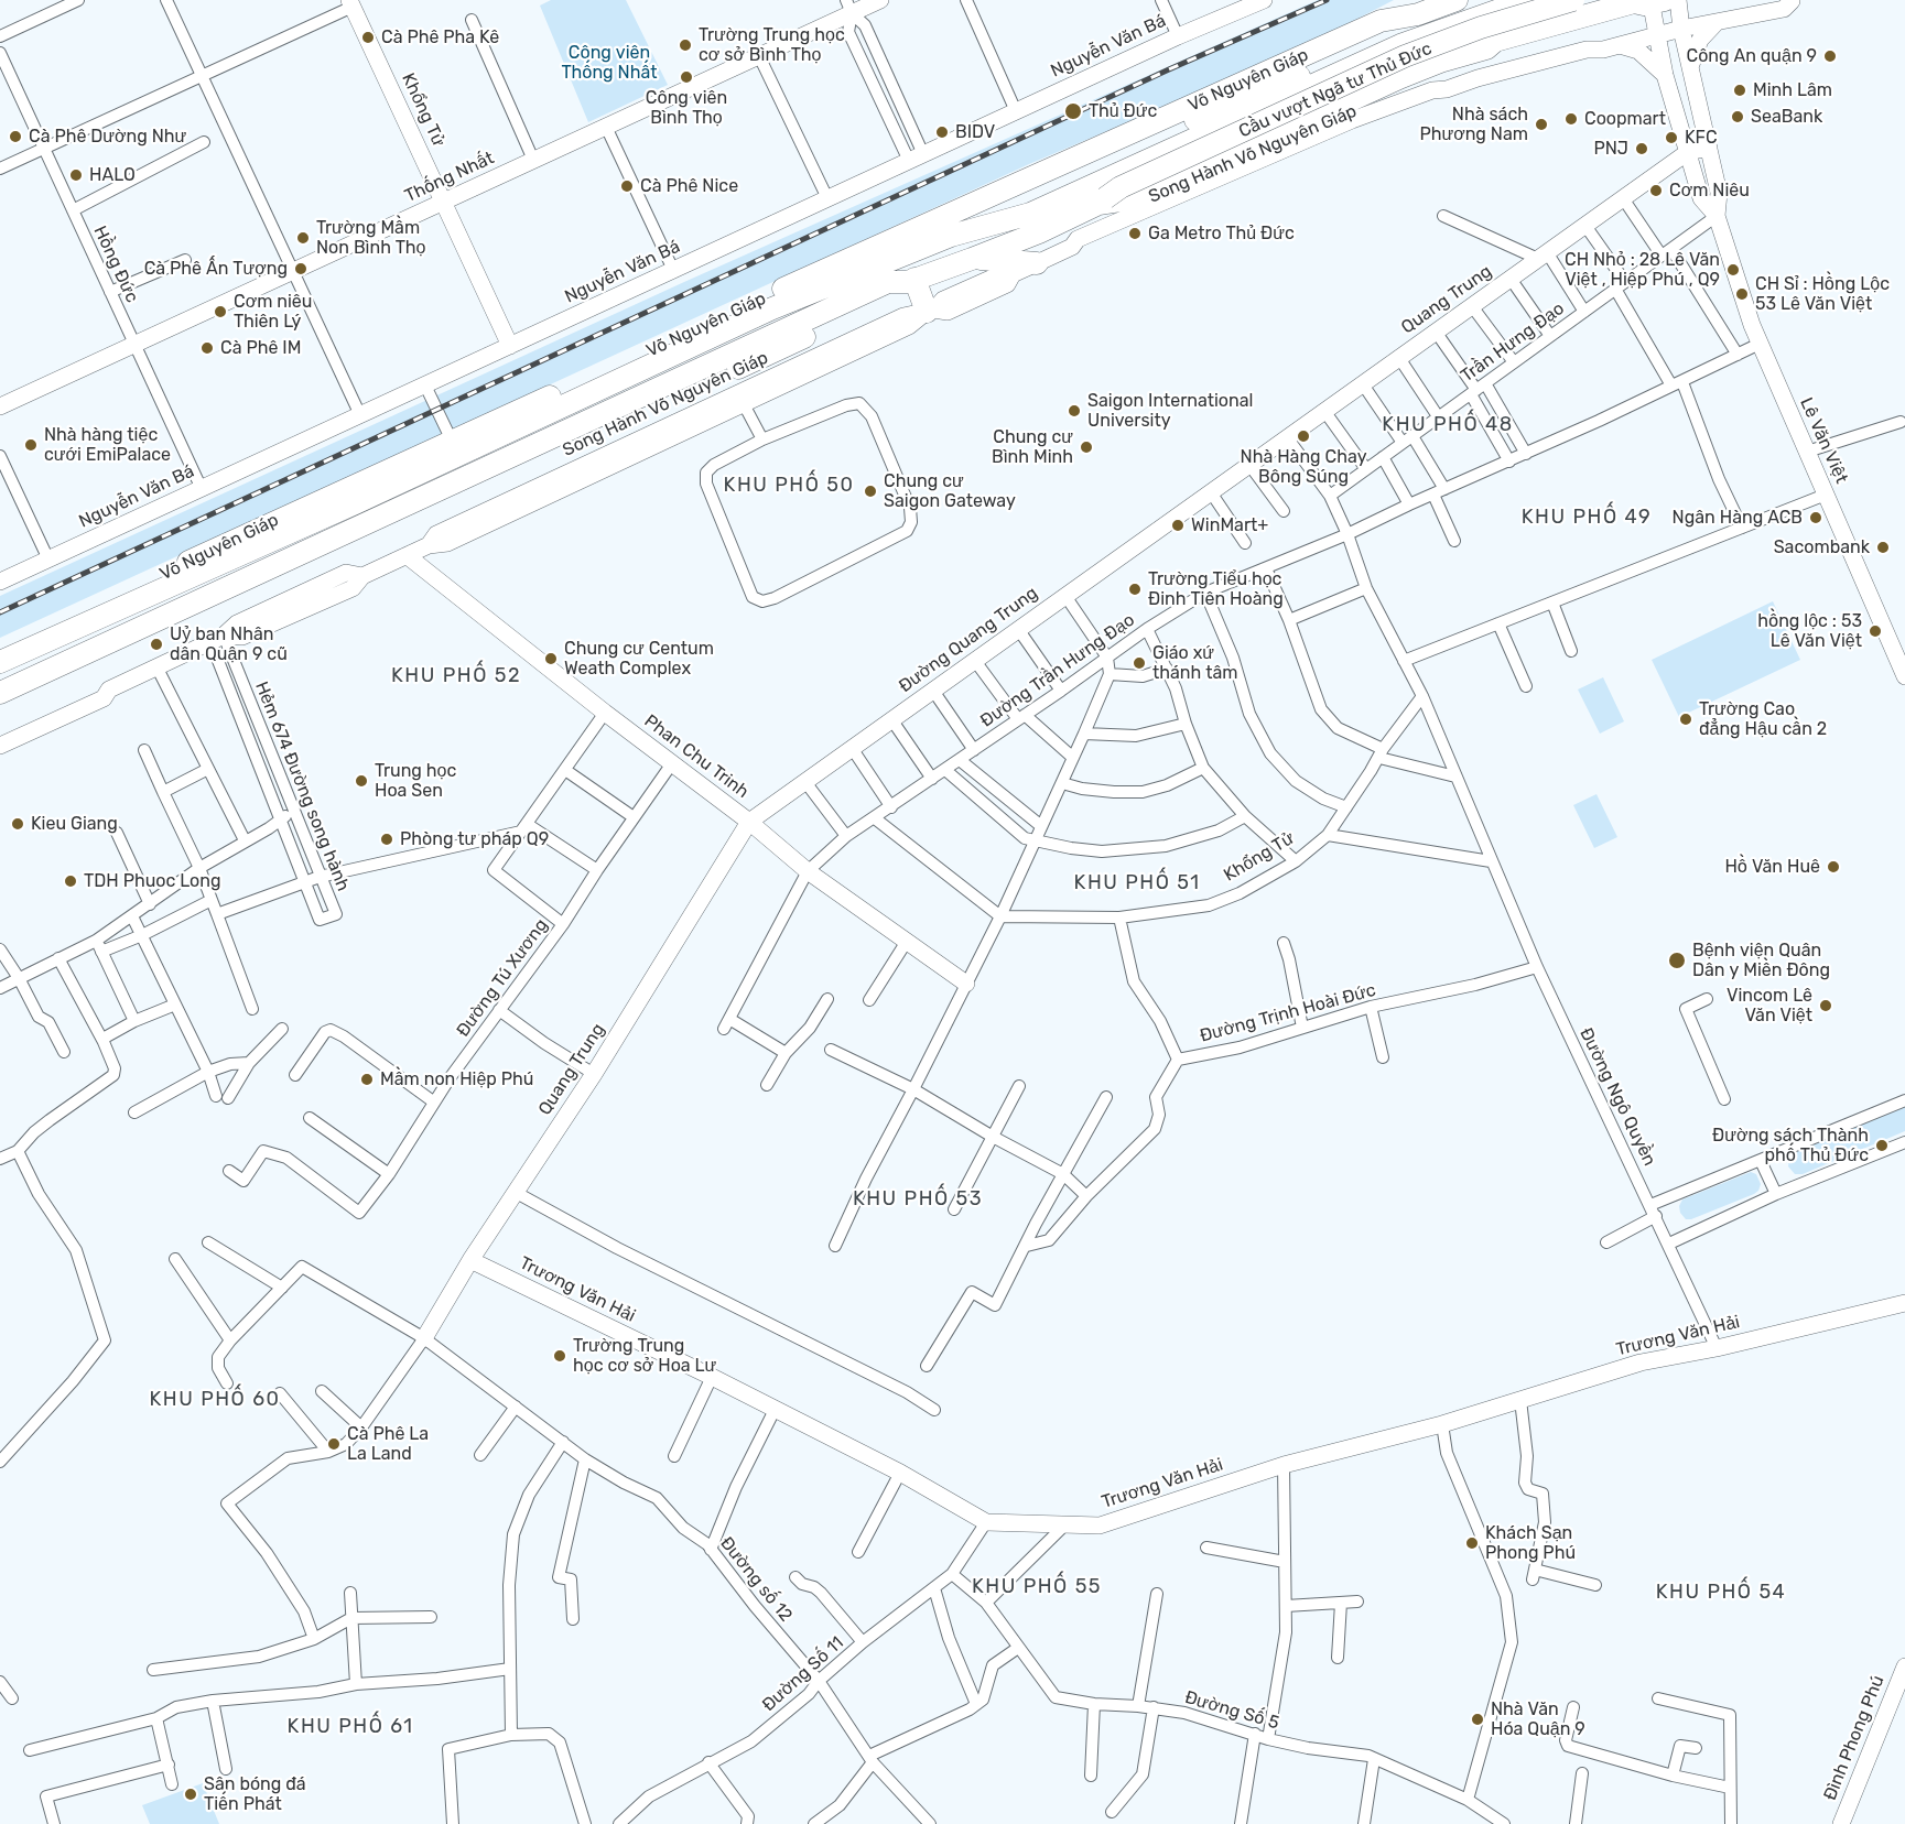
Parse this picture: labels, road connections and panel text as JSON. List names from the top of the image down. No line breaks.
{"streets":{"highway":["Võ Nguyên Giáp","Cầu vượt Ngã tư Thủ Đức"],"street":["Nguyễn Văn Bá","Khổng Tử","Song Hành Võ Nguyên Giáp","Thống Nhất","Hồng Đức","Quang Trung","Trần Hưng Đạo","Lê Văn Việt","Đường Quang Trung","Đường Trần Hưng Đạo","Phan Chu Trinh","Hẻm 674 Đường song hành","Đường Tú Xương","Đường Trịnh Hoài Đức","Đường Ngô Quyền","Trương Văn Hải","Đường số 12","Đường Số 11","Đường Số 5","Đình Phong Phú"]},"crossings":[["Nguyễn Văn Bá","Khổng Tử"],["Nguyễn Văn Bá","Hồng Đức"],["Võ Nguyên Giáp","Cầu vượt Ngã tư Thủ Đức"],["Võ Nguyên Giáp","Lê Văn Việt"],["Khổng Tử","Thống Nhất"],["Khổng Tử","Đường Ngô Quyền"],["Song Hành Võ Nguyên Giáp","Phan Chu Trinh"],["Song Hành Võ Nguyên Giáp","Hẻm 674 Đường song hành"],["Thống Nhất","Hồng Đức"],["Quang Trung","Lê Văn Việt"],["Quang Trung","Đường Quang Trung"],["Quang Trung","Phan Chu Trinh"],["Quang Trung","Đường Ngô Quyền"],["Quang Trung","Trương Văn Hải"],["Quang Trung","Đường số 12"],["Trần Hưng Đạo","Lê Văn Việt"],["Trần Hưng Đạo","Đường Ngô Quyền"],["Lê Văn Việt","Đường Trần Hưng Đạo"],["Đường Quang Trung","Phan Chu Trinh"],["Đường Trần Hưng Đạo","Phan Chu Trinh"],["Đường Trần Hưng Đạo","Đường Ngô Quyền"],["Phan Chu Trinh","Đường Tú Xương"],["Đường Trịnh Hoài Đức","Đường Ngô Quyền"],["Đường Ngô Quyền","Trương Văn Hải"],["Trương Văn Hải","Đường Số 11"],["Đường số 12","Đường Số 11"],["Đường Số 11","Đường Số 5"]],"districts":["KHU PHỐ 48","KHU PHỐ 50","KHU PHỐ 49","KHU PHỐ 52","KHU PHỐ 51","KHU PHỐ 53","KHU PHỐ 60","KHU PHỐ 55","KHU PHỐ 54","KHU PHỐ 61"],"parks":["Công viên Thống Nhất"],"places":["Cà Phê Pha Kê","Trường Trung học cơ sở Bình Thọ","Công An quận 9","Công viên Bình Thọ","Minh Lâm","Thủ Đức","SeaBank","Coopmart","Nhà sách Phương Nam","BIDV","Cà Phê Dường Như","KFC","PNJ","HALO","Cà Phê Nice","Cơm Niêu","Ga Metro Thủ Đức","Trường Mầm Non Bình Thọ","Cà Phê Ấn Tượng","CH Nhỏ : 28 Lê Văn Việt , Hiệp Phú , Q9","CH Sỉ : Hồng Lộc 53 Lê Văn Việt","Cơm niêu Thiên Lý","Cà Phê IM","Saigon International University","Nhà Hàng Chay Bông Súng","Nhà hàng tiệc cưới EmiPalace","Chung cư Bình Minh","Chung cư Saigon Gateway","Ngân Hàng ACB","WinMart+","Sacombank","Trường Tiểu học Đinh Tiên Hoàng","hồng lộc : 53 Lê Văn Việt","Uỷ ban Nhân dân Quận 9 cũ","Chung cư Centum Weath Complex","Giáo xứ thánh tâm","Trường Cao đẳng Hậu cần 2","Trung học Hoa Sen","Kieu Giang","Phòng tư pháp Q9","Hồ Văn Huê","TDH Phuoc Long","Bệnh viện Quân Dân y Miền Đông","Vincom Lê Văn Việt","Mầm non Hiệp Phú","Đường sách Thành phố Thủ Đức","Trường Trung học cơ sở Hoa Lư","Cà Phê La La Land","Khách Sạn Phong Phú","Nhà Văn Hóa Quận 9","Sân bóng đá Tiến Phát"]}
